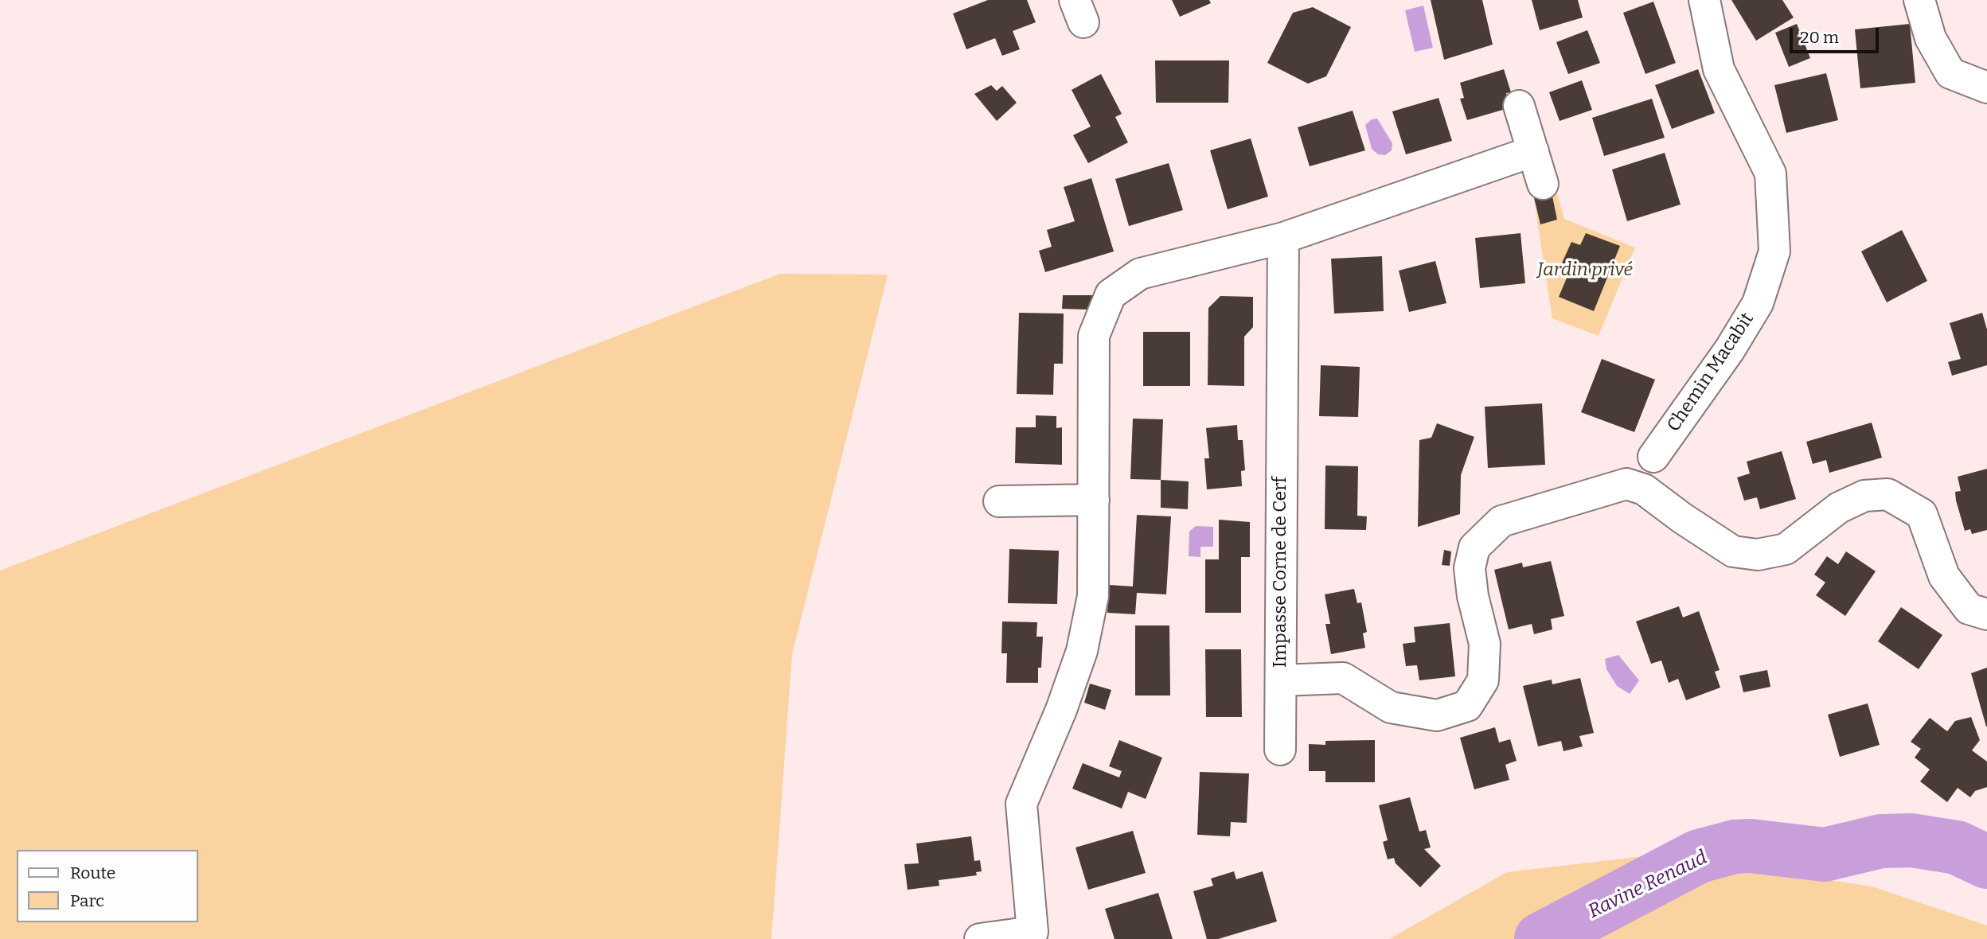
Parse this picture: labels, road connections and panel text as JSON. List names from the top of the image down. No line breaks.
{"streets":{"street":["Chemin Macabit","Impasse Corne de Cerf"]},"water":["Ravine Renaud"],"parks":["Jardin privé"],"legend":["Route","Parc"],"scale_bar":"20 m"}
